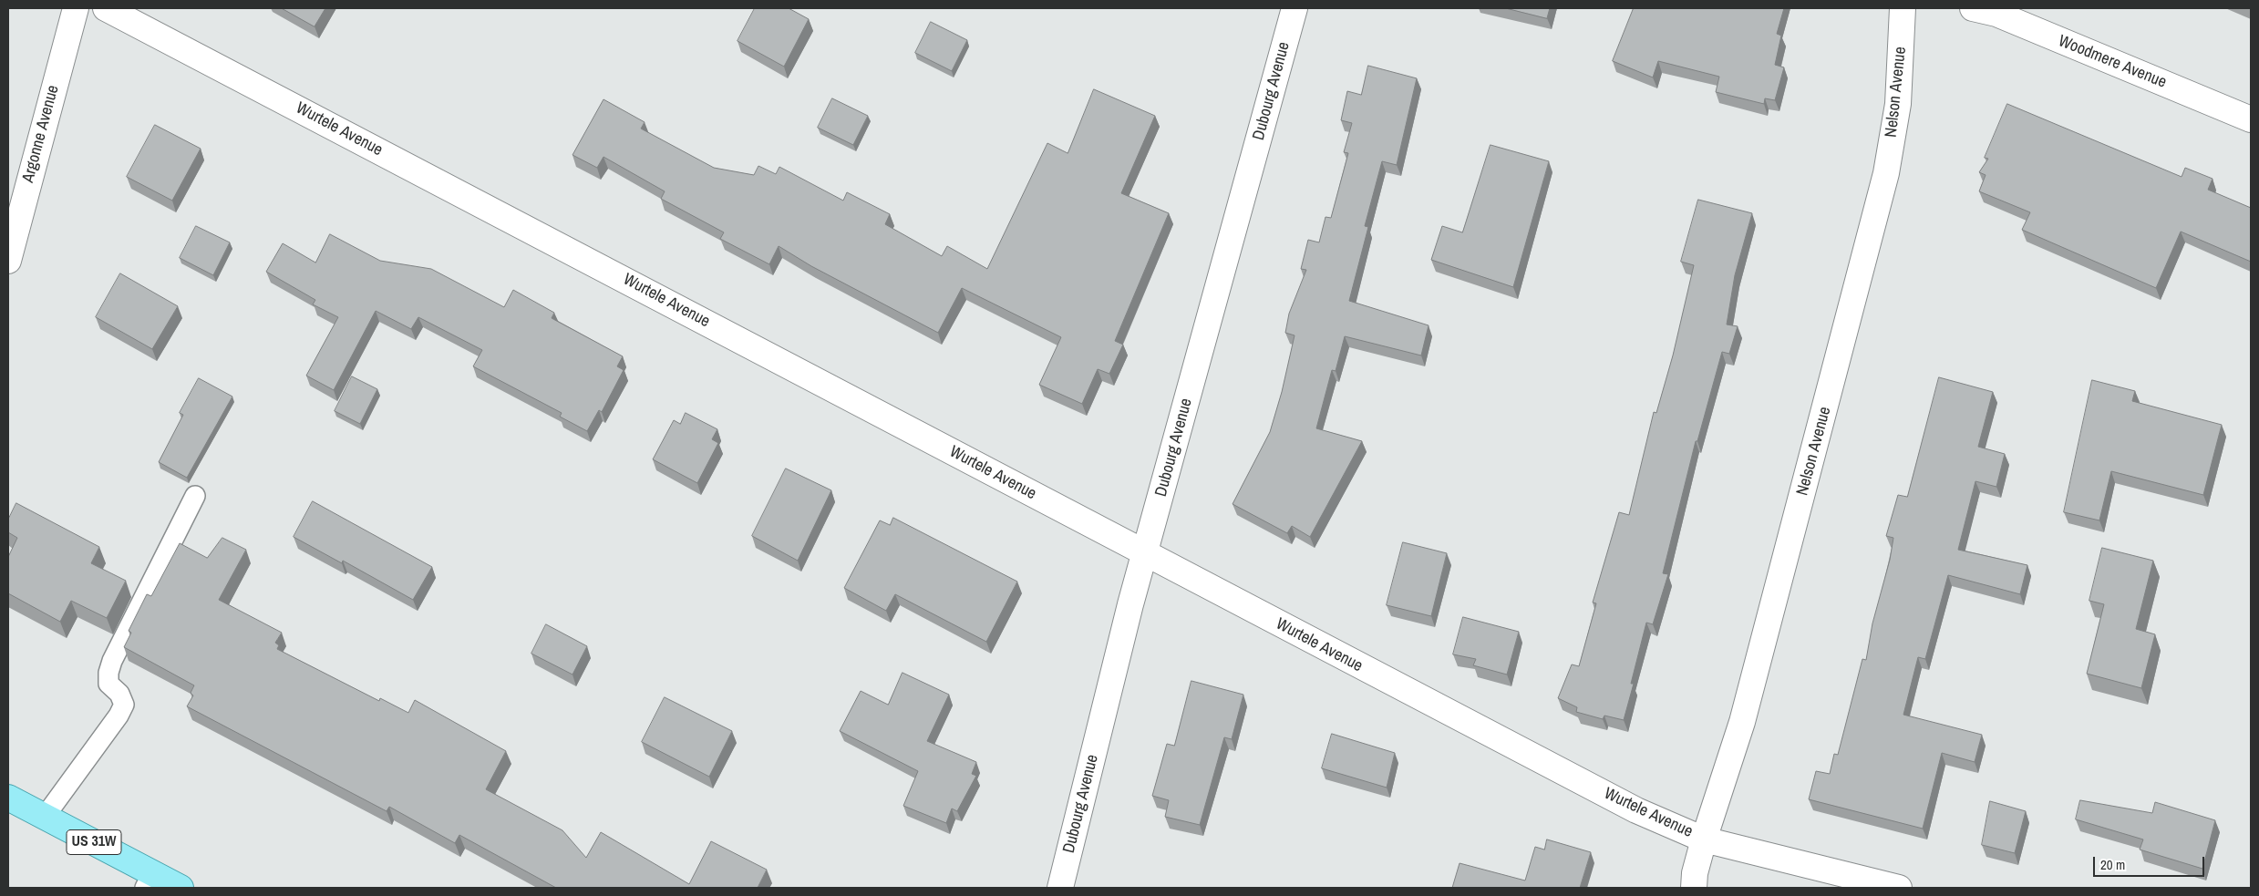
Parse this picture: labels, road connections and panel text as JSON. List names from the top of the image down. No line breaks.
{"streets":{"main road":["US 31W"],"street":["Woodmere Avenue","Dubourg Avenue","Nelson Avenue","Wurtele Avenue","Argonne Avenue"]},"crossings":[["Dubourg Avenue","Wurtele Avenue"],["Nelson Avenue","Wurtele Avenue"]],"scale_bar":"20 m"}
